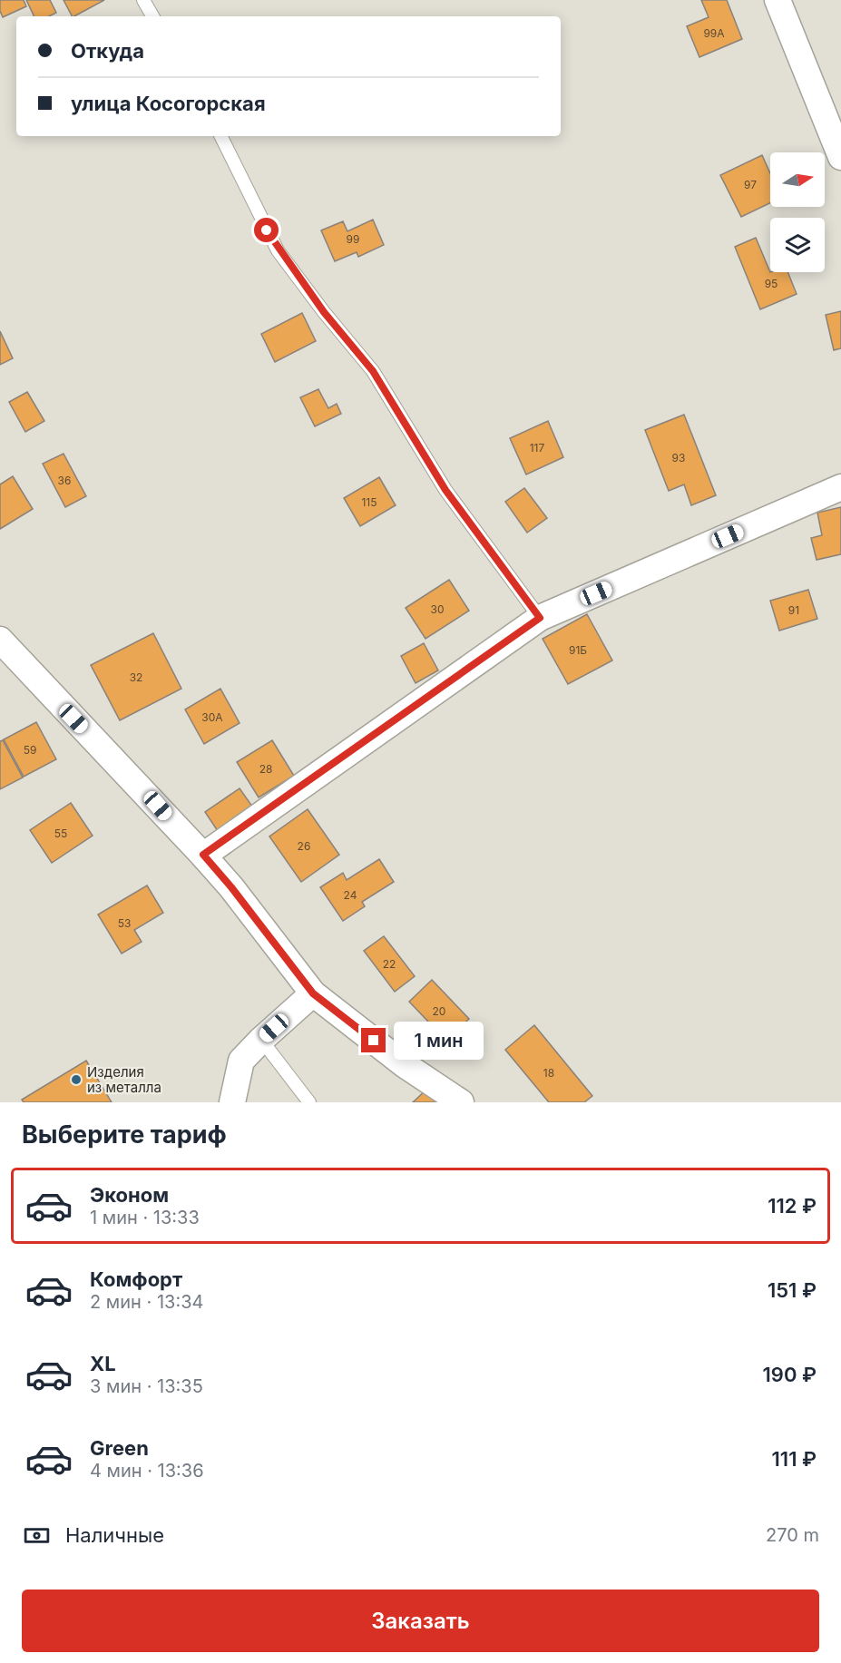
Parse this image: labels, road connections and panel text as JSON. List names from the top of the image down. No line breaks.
{"places":["Изделия из металла"],"house_numbers":["99А","97","99","95","117","93","36","115","30","91","91Б","32","30А","59","28","55","26","24","53","22","20","18"],"north":"right","page":{"banner":["Откуда","улица Косогорская"],"bubble":"1 мин","heading":"Выберите тариф","list":[{"name":"Эконом","note":"1 мин · 13:33","value":"112 ₽"},{"name":"Комфорт","note":"2 мин · 13:34","value":"151 ₽"},{"name":"XL","note":"3 мин · 13:35","value":"190 ₽"},{"name":"Green","note":"4 мин · 13:36","value":"111 ₽"}],"pay":["Наличные","270 m"],"buttons":"Заказать"}}
